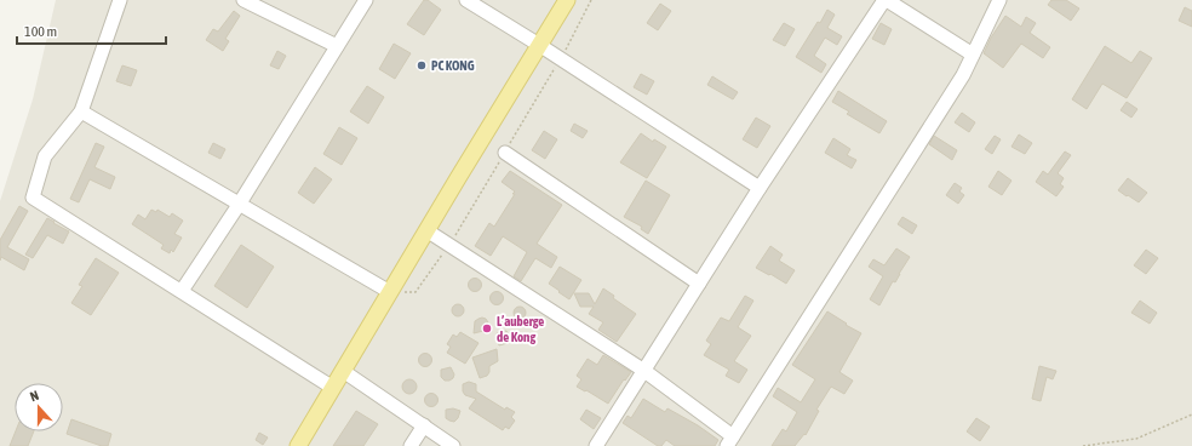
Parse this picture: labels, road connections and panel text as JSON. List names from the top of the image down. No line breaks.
{"places":["PC KONG","L’auberge de Kong"],"scale_bar":"100 m","north":"top"}
